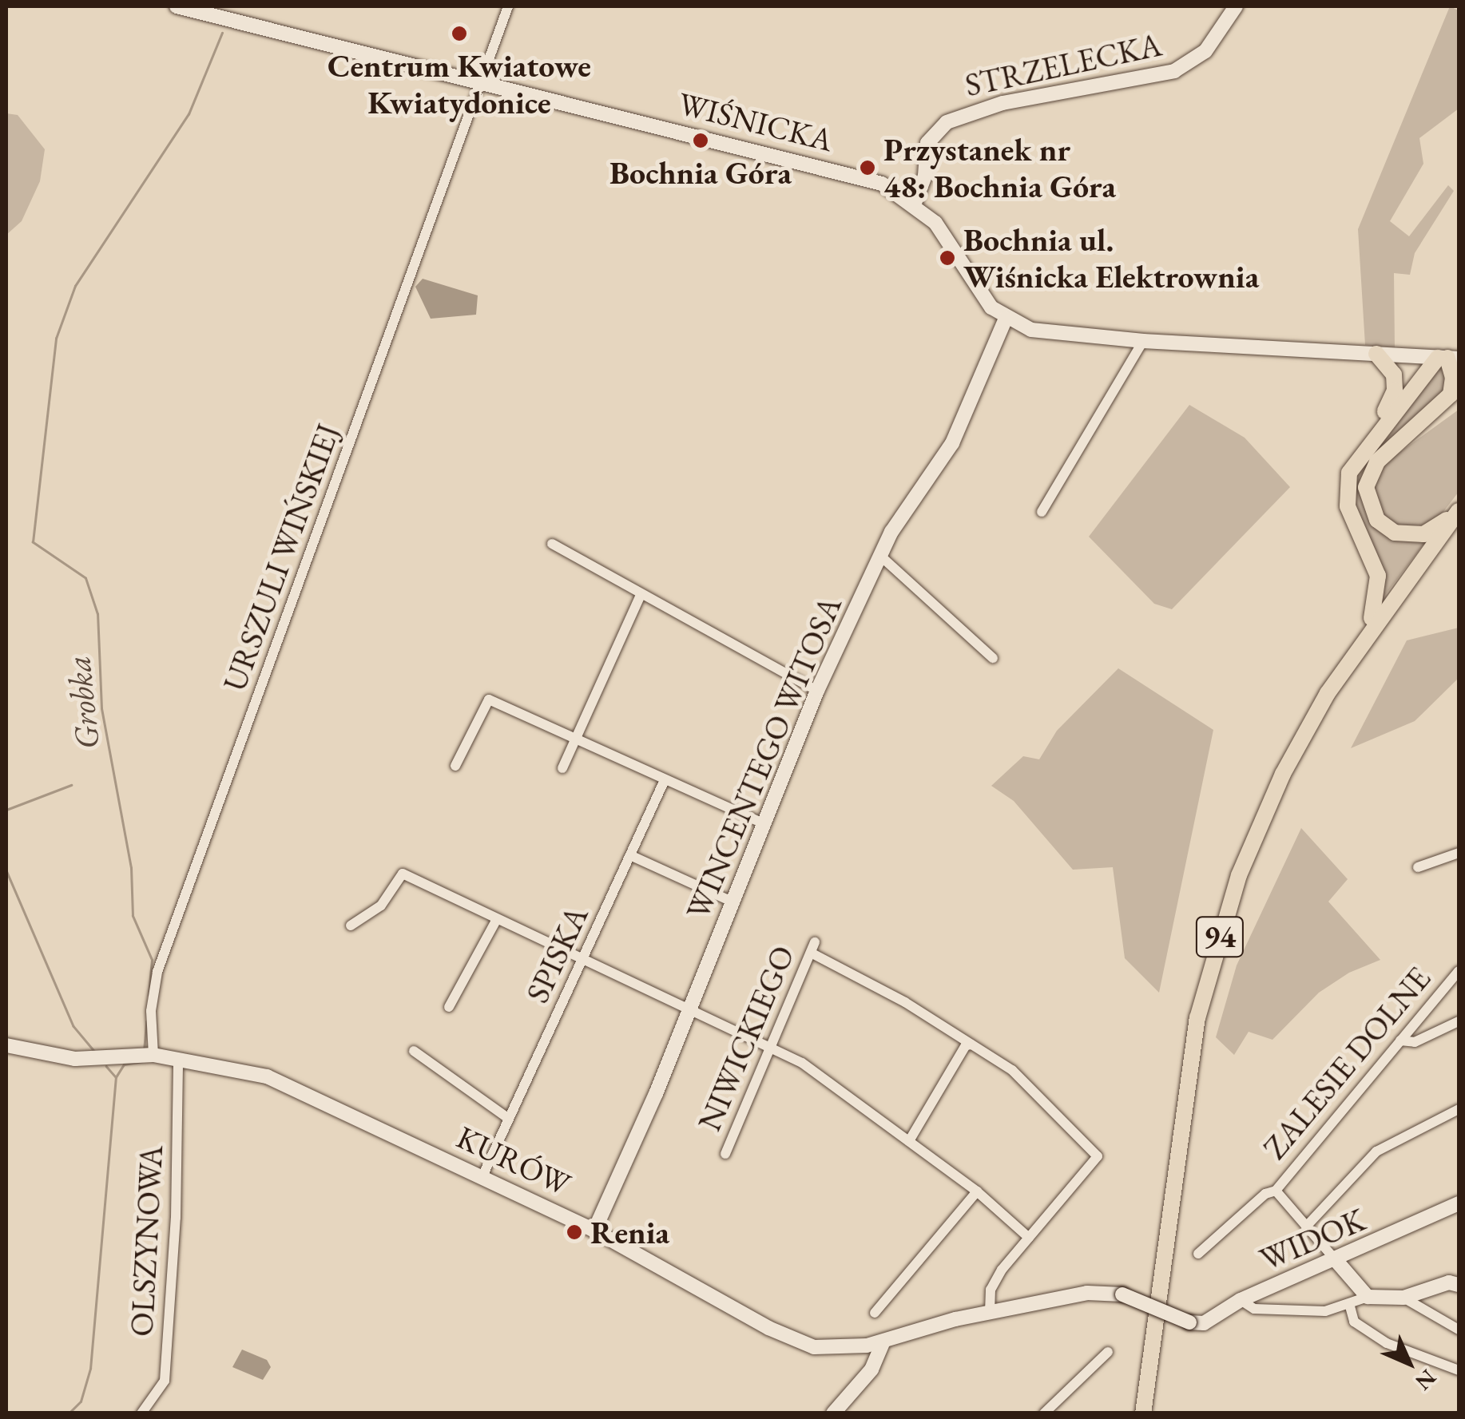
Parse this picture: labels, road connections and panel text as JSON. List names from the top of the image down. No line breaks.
{"streets":{"main road":["94"],"street":["STRZELECKA","WIŚNICKA","URSZULI WIŃSKIEJ","WINCENTEGO WITOSA","SPISKA","NIWICKIEGO","ZALESIE DOLNE","KURÓW","WIDOK","OLSZYNOWA"]},"crossings":[["STRZELECKA","WIŚNICKA"],["WIŚNICKA","URSZULI WIŃSKIEJ"],["WIŚNICKA","WINCENTEGO WITOSA"],["URSZULI WIŃSKIEJ","KURÓW"],["WINCENTEGO WITOSA","KURÓW"],["SPISKA","KURÓW"],["KURÓW","WIDOK"],["KURÓW","OLSZYNOWA"]],"water":["Grobka"],"places":["Centrum Kwiatowe Kwiatydonice","Bochnia Góra","Przystanek nr 48: Bochnia Góra","Bochnia ul. Wiśnicka Elektrownia","Renia"],"north":"bottom right"}
